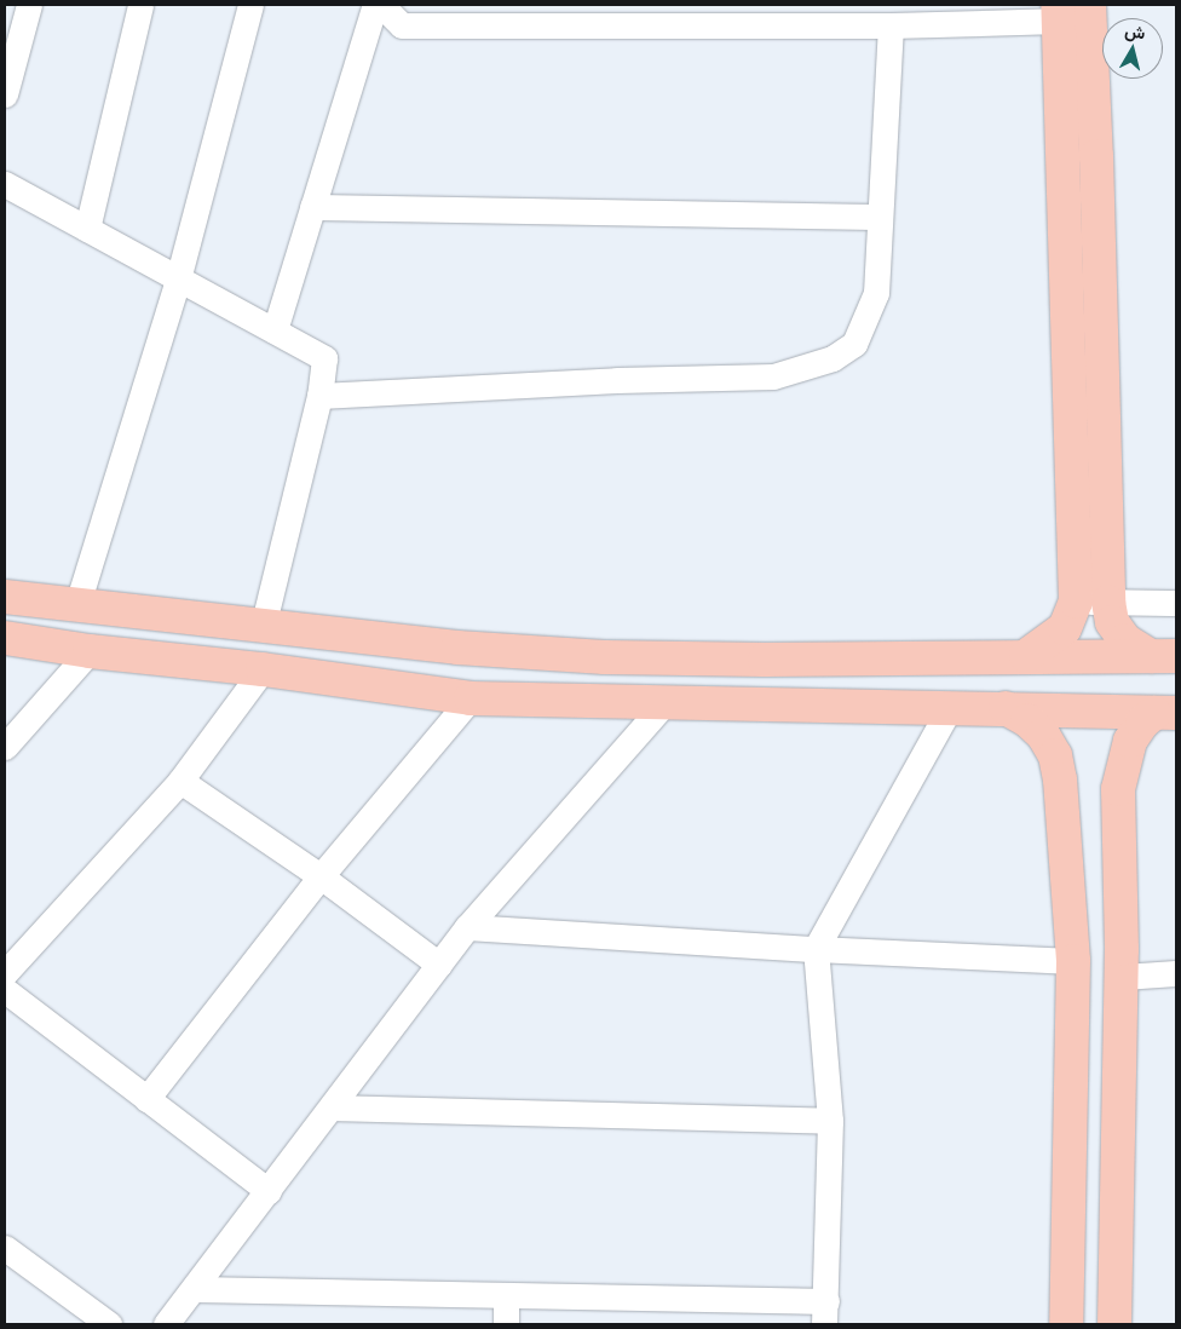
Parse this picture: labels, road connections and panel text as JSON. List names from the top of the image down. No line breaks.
{"north":"top"}
